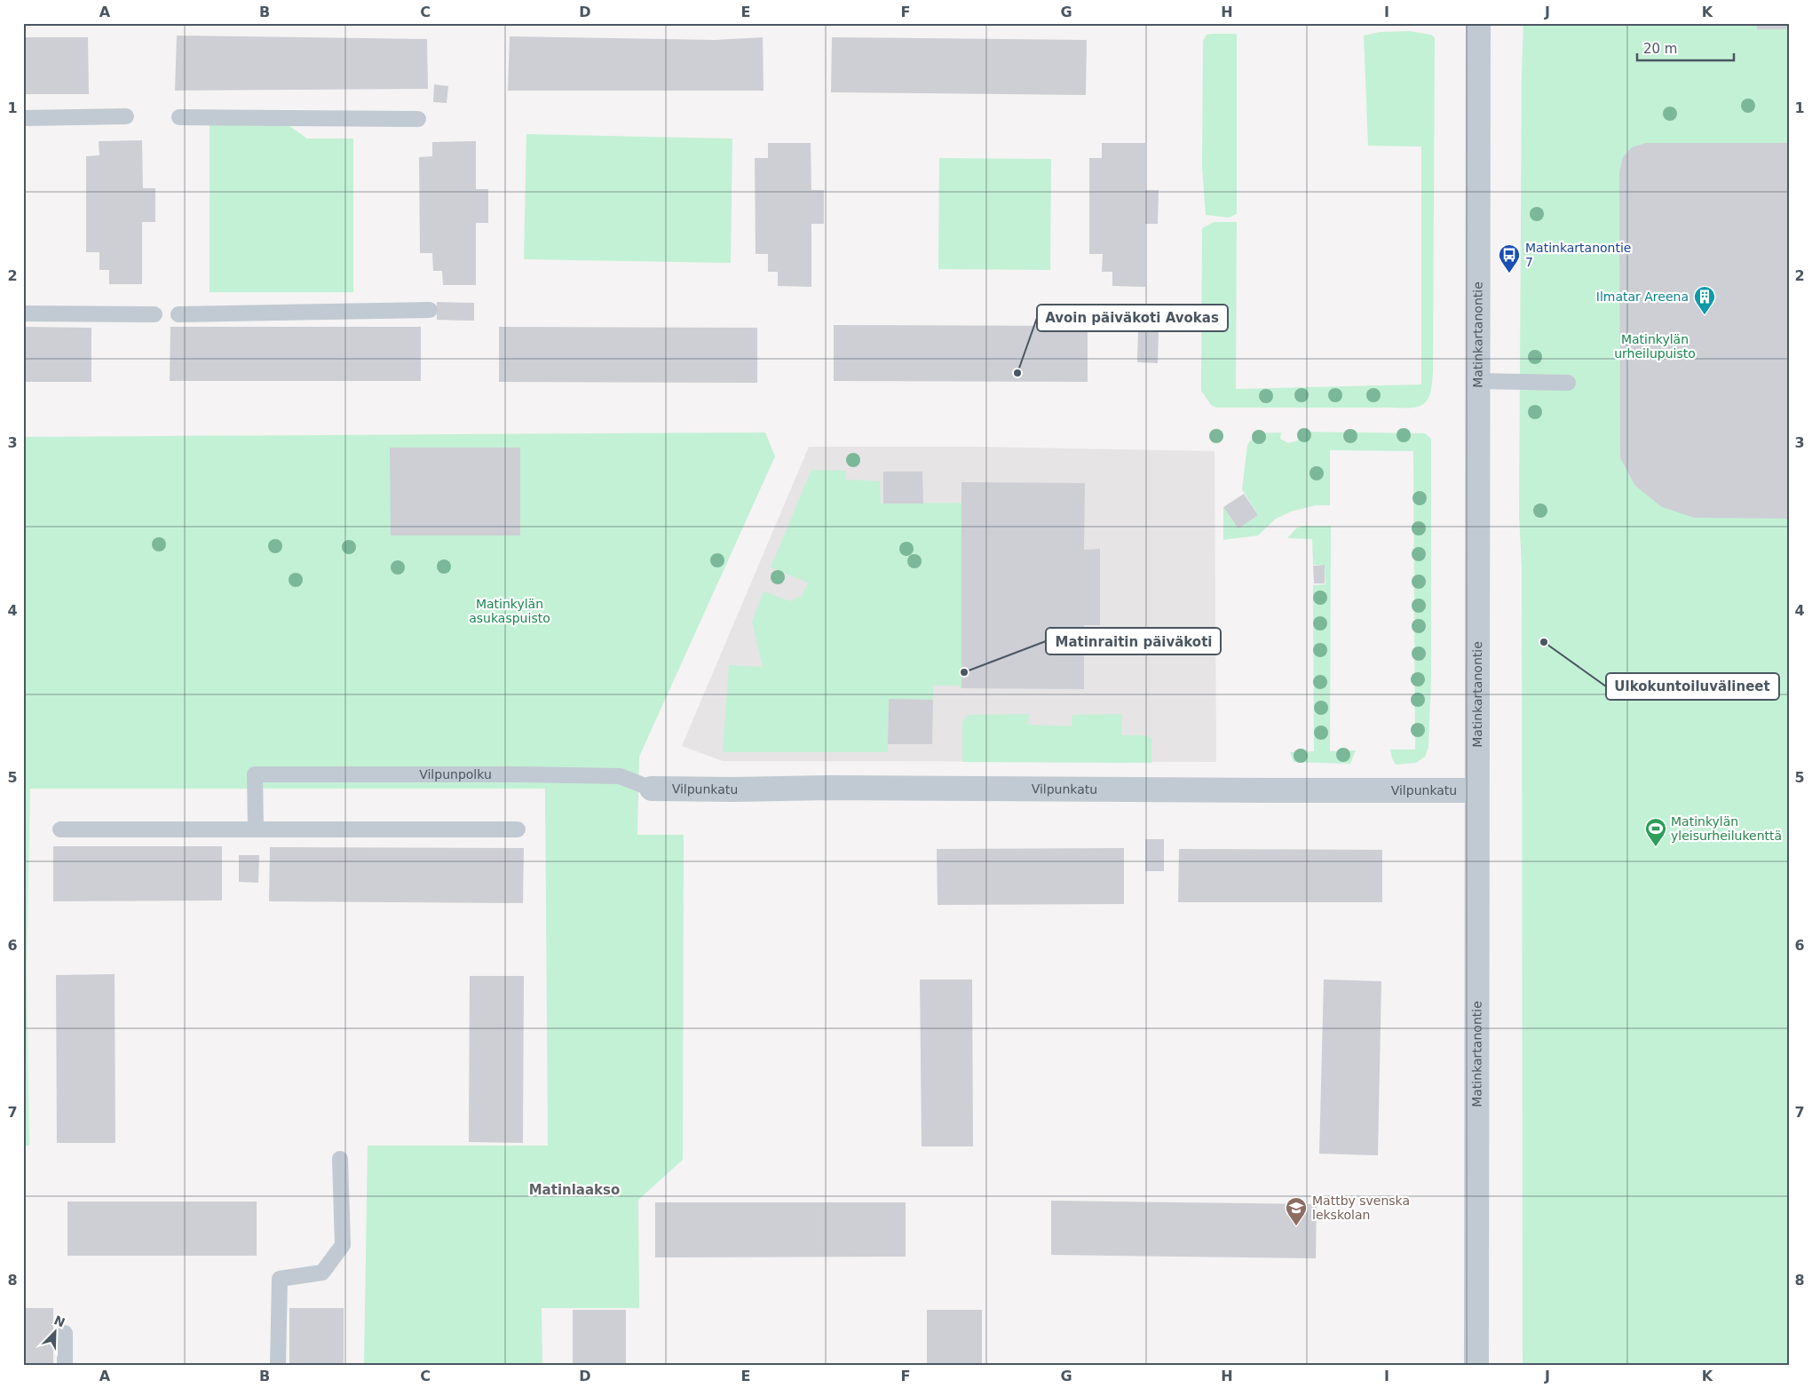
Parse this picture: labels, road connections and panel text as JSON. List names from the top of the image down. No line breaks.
{"streets":{"street":["Matinkartanontie","Vilpunkatu"],"lane":["Vilpunpolku"]},"crossings":[["Matinkartanontie","Vilpunkatu"],["Vilpunpolku","Vilpunkatu"]],"districts":["Matinlaakso"],"parks":["Matinkylän urheilupuisto","Matinkylän asukaspuisto"],"places":{"bus stop":["Matinkartanontie 7"],"building":["Ilmatar Areena"],"other":["Avoin päiväkoti Avokas","Ulkokuntoiluvälineet","Matinraitin päiväkoti"],"sports":["Matinkylän yleisurheilukenttä"],"school or university":["Mattby svenska lekskolan"]},"scale_bar":"20 m","north":"top right","grid":{"columns":["A","B","C","D","E","F","G","H","I","J","K"],"rows":["1","2","3","4","5","6","7","8"]}}
